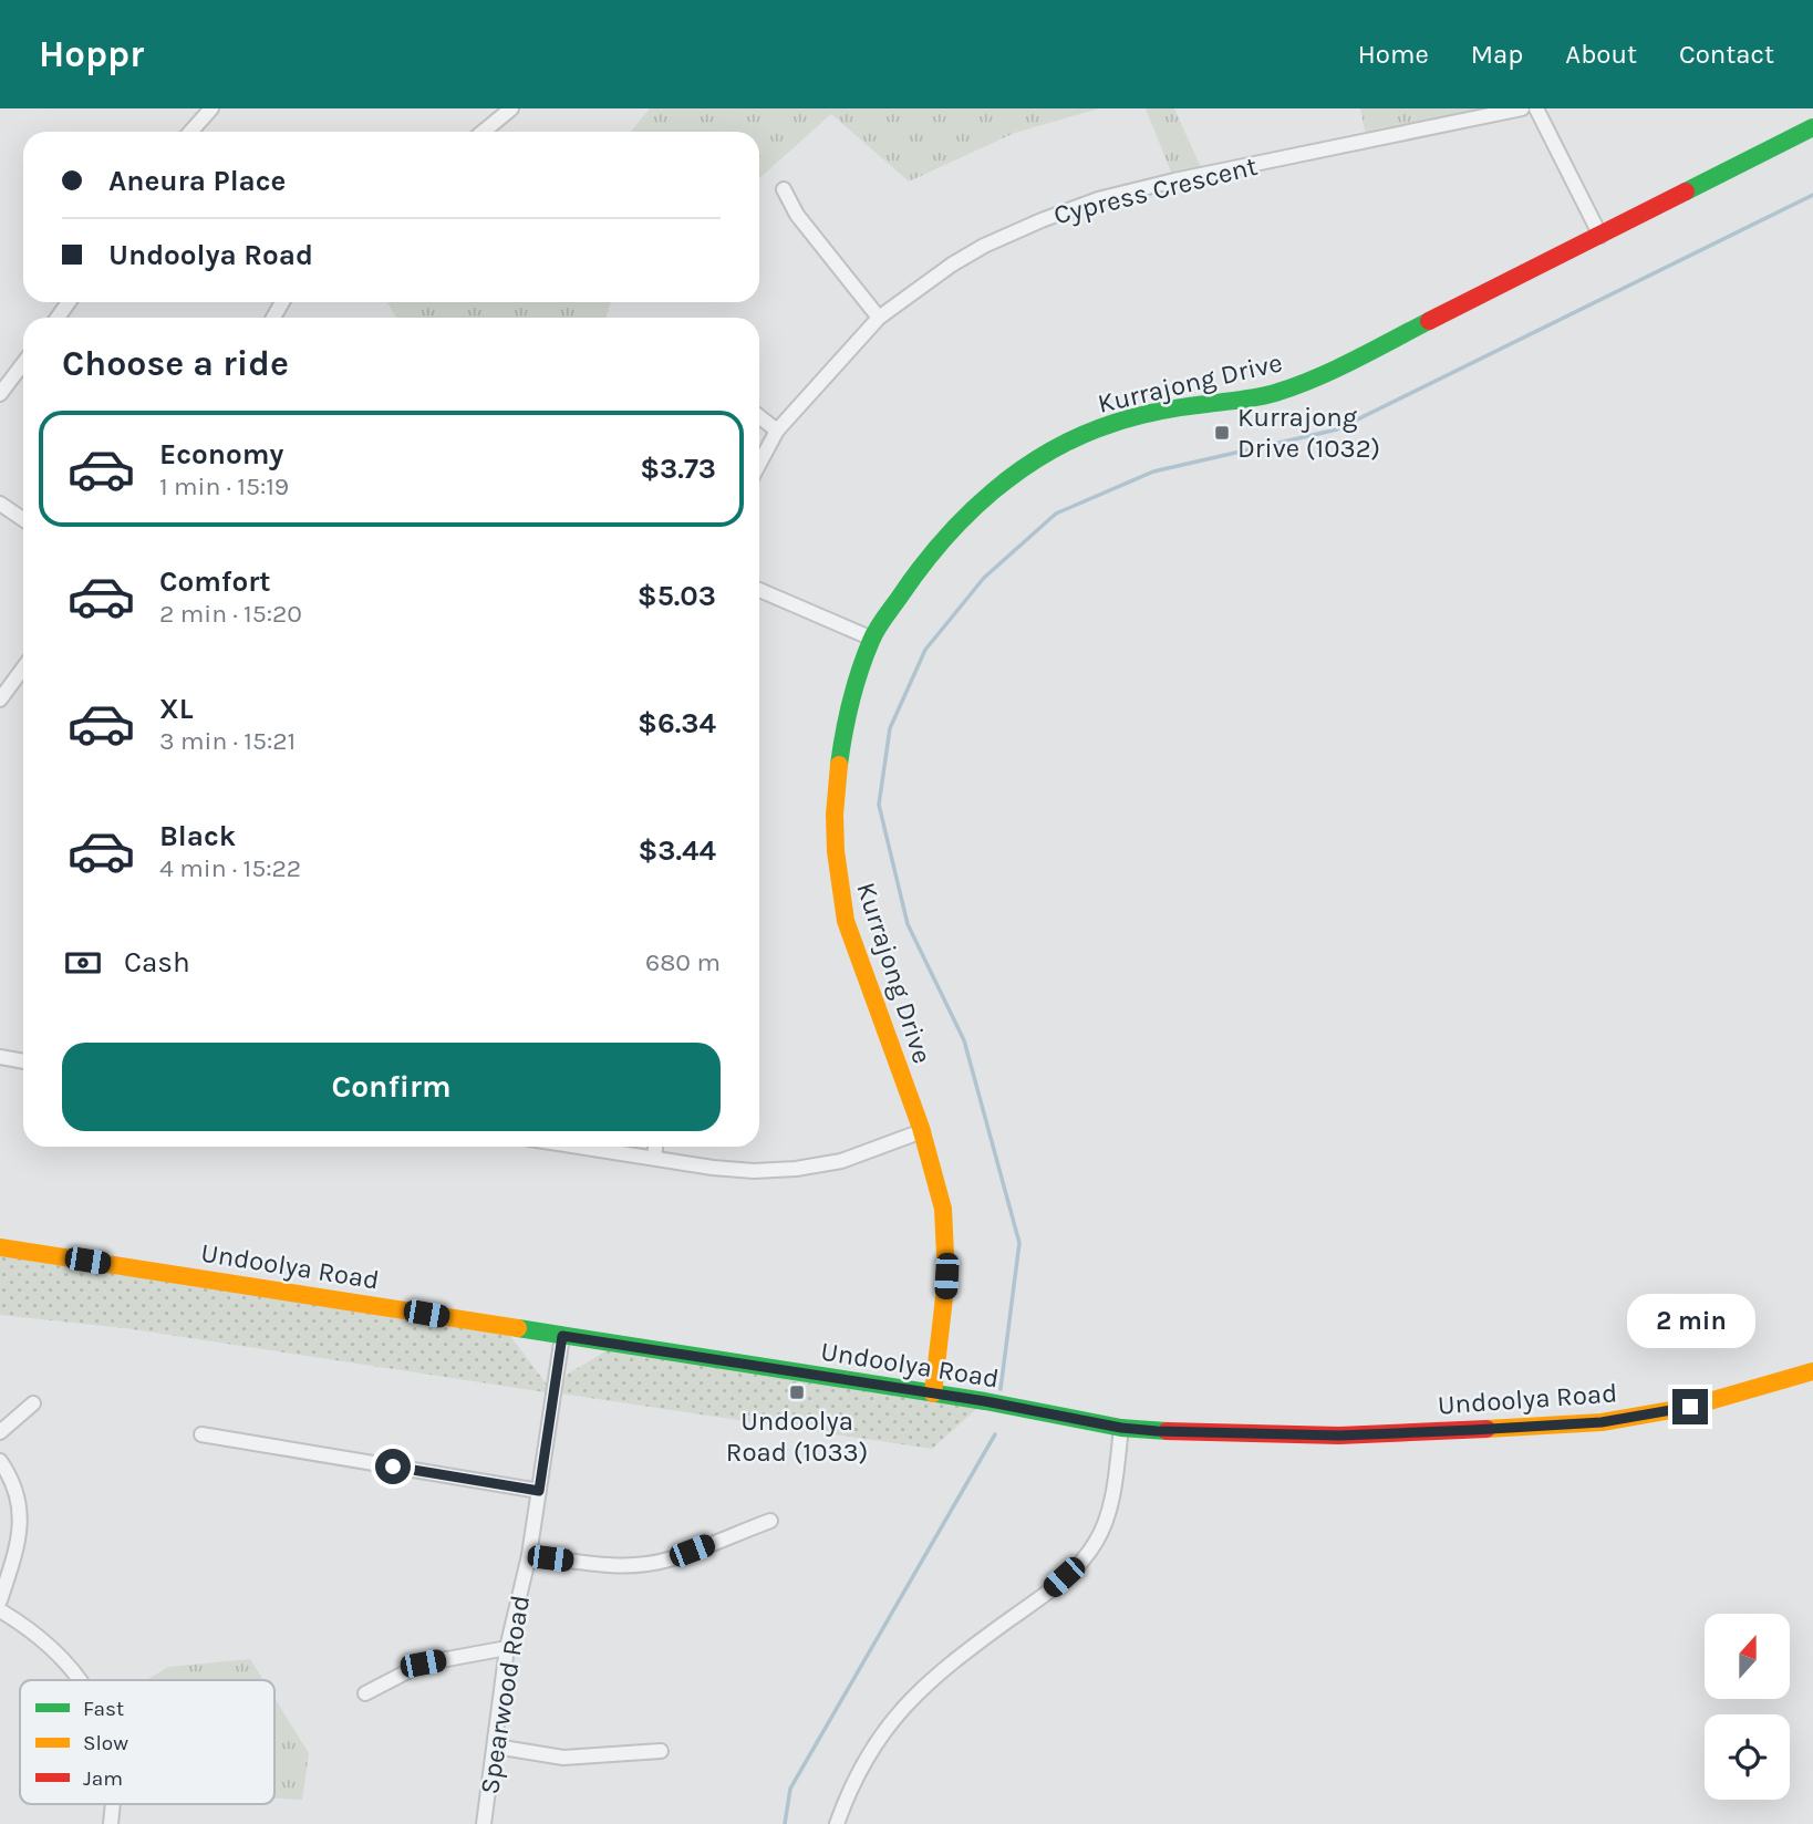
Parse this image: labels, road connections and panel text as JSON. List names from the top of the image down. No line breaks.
{"streets":{"street":["Cypress Crescent","Kurrajong Drive","Undoolya Road","Spearwood Road"]},"crossings":[["Kurrajong Drive","Undoolya Road"],["Undoolya Road","Spearwood Road"]],"places":{"transit":["Kurrajong Drive (1032)","Undoolya Road (1033)"]},"legend":["Fast","Slow","Jam"],"north":"top","page":{"header":"Hoppr","nav":["Home","Map","About","Contact"],"banner":["Aneura Place","Undoolya Road"],"heading":"Choose a ride","list":[{"name":"Economy","note":"1 min · 15:19","value":"$3.73"},{"name":"Comfort","note":"2 min · 15:20","value":"$5.03"},{"name":"XL","note":"3 min · 15:21","value":"$6.34"},{"name":"Black","note":"4 min · 15:22","value":"$3.44"}],"pay":["Cash","680 m"],"buttons":"Confirm","bubble":"2 min"}}
